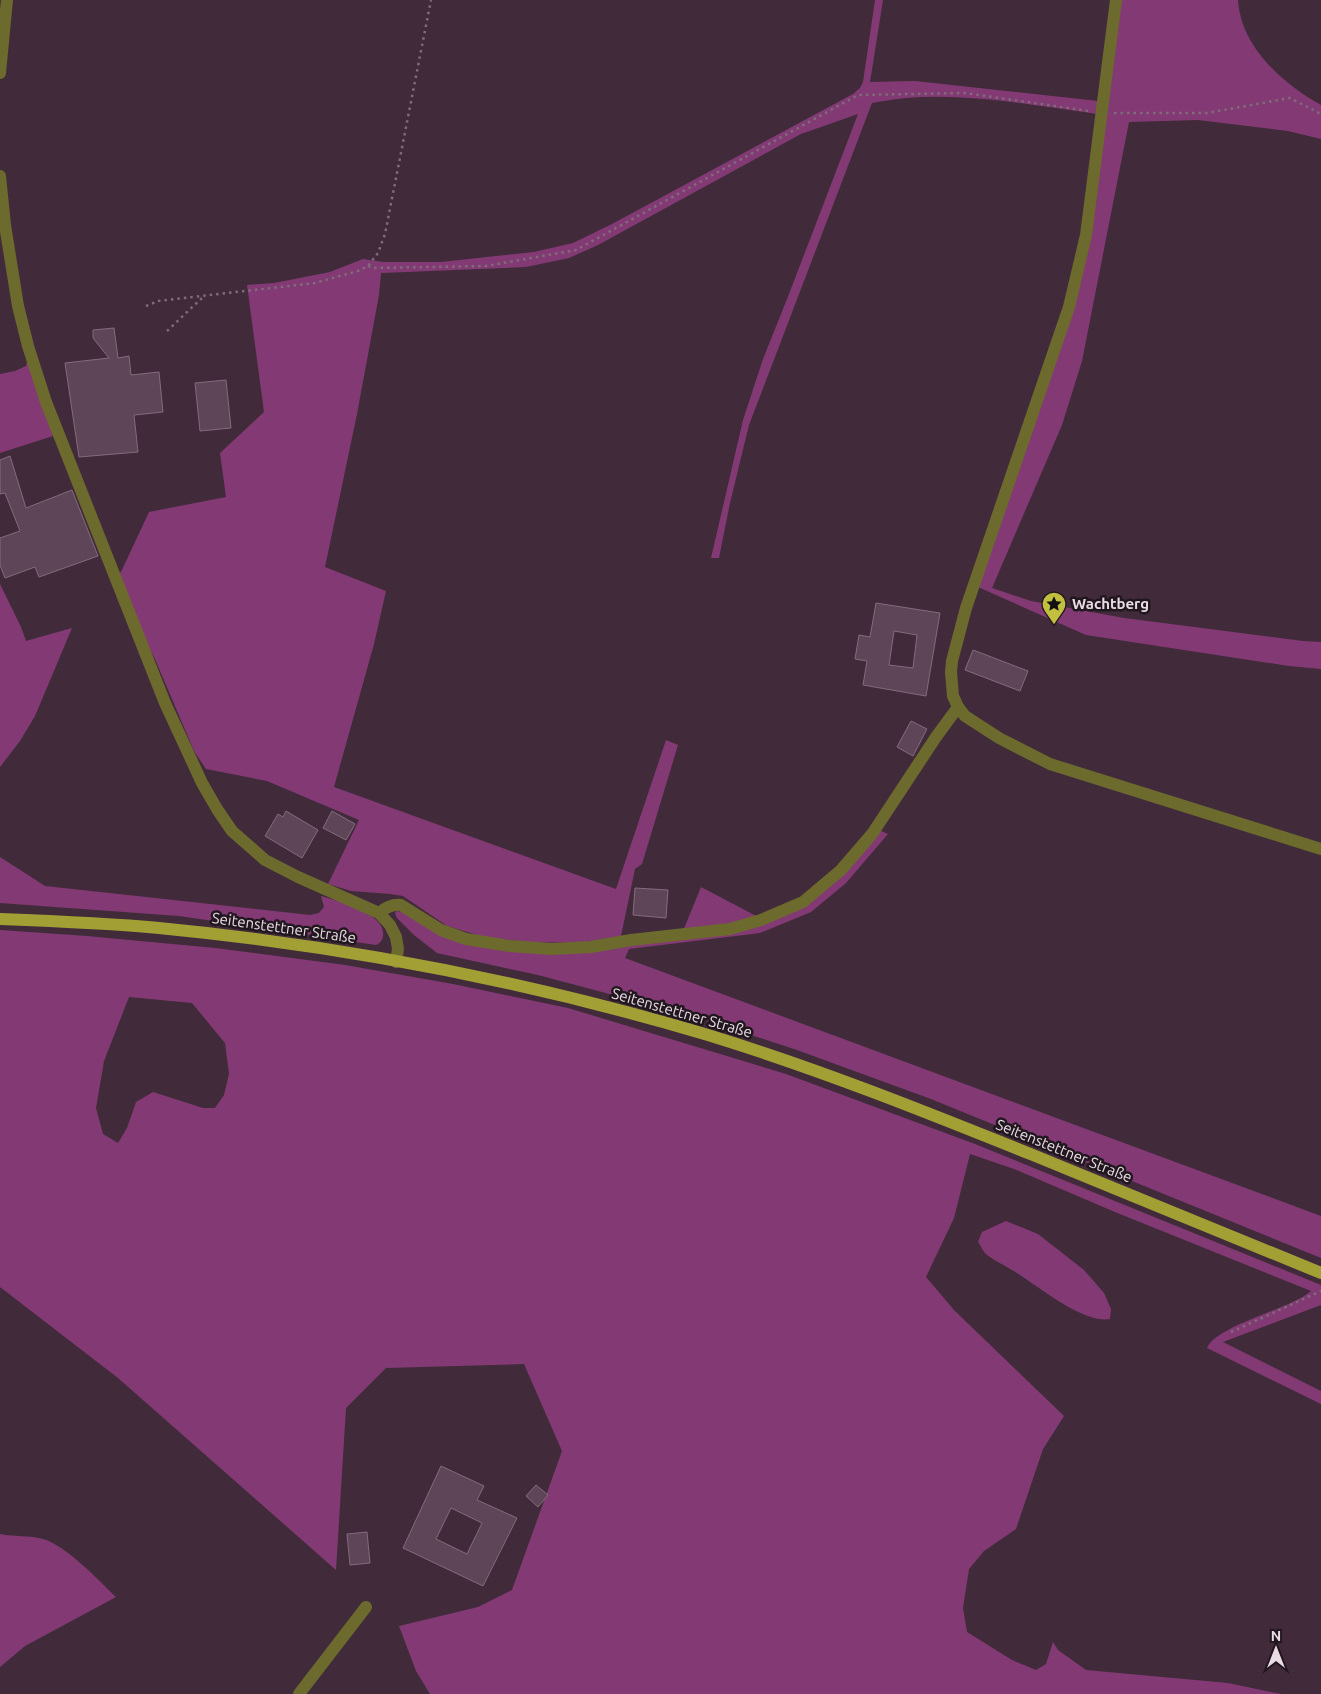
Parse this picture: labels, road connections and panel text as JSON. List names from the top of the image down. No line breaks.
{"streets":{"main road":["Seitenstettner Straße"]},"places":{"place":["Wachtberg"]},"north":"top"}
